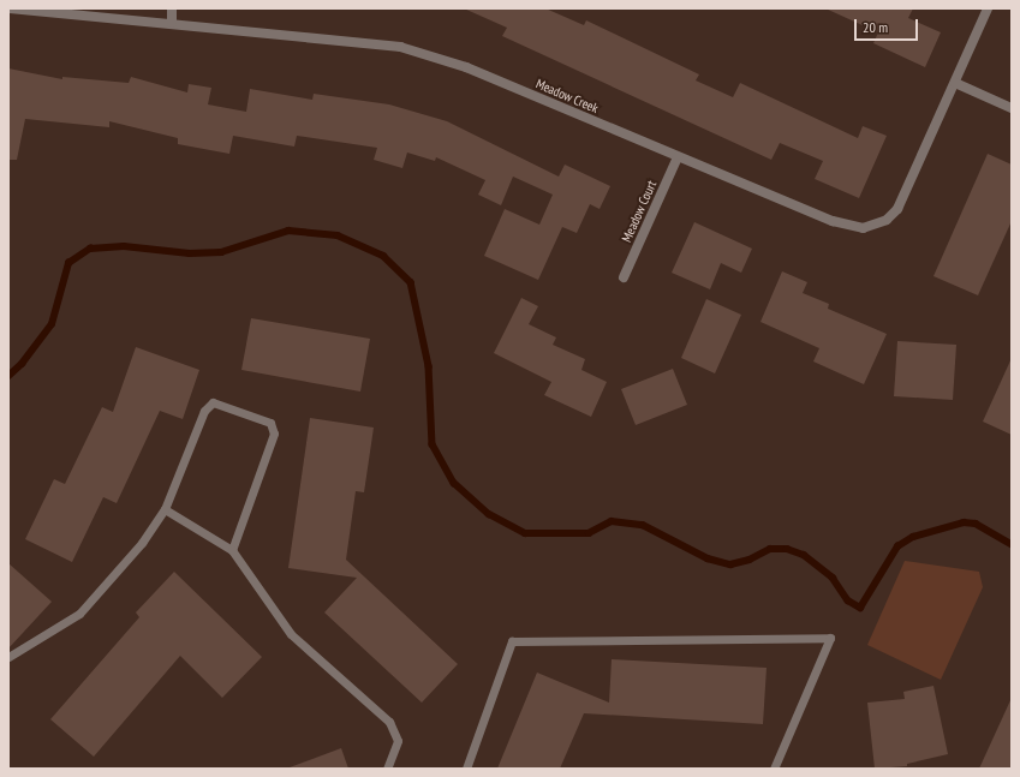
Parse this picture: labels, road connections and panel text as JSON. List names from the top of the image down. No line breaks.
{"streets":{"street":["Meadow Creek","Meadow Court"]},"crossings":[["Meadow Creek","Meadow Court"]],"scale_bar":"20 m"}
